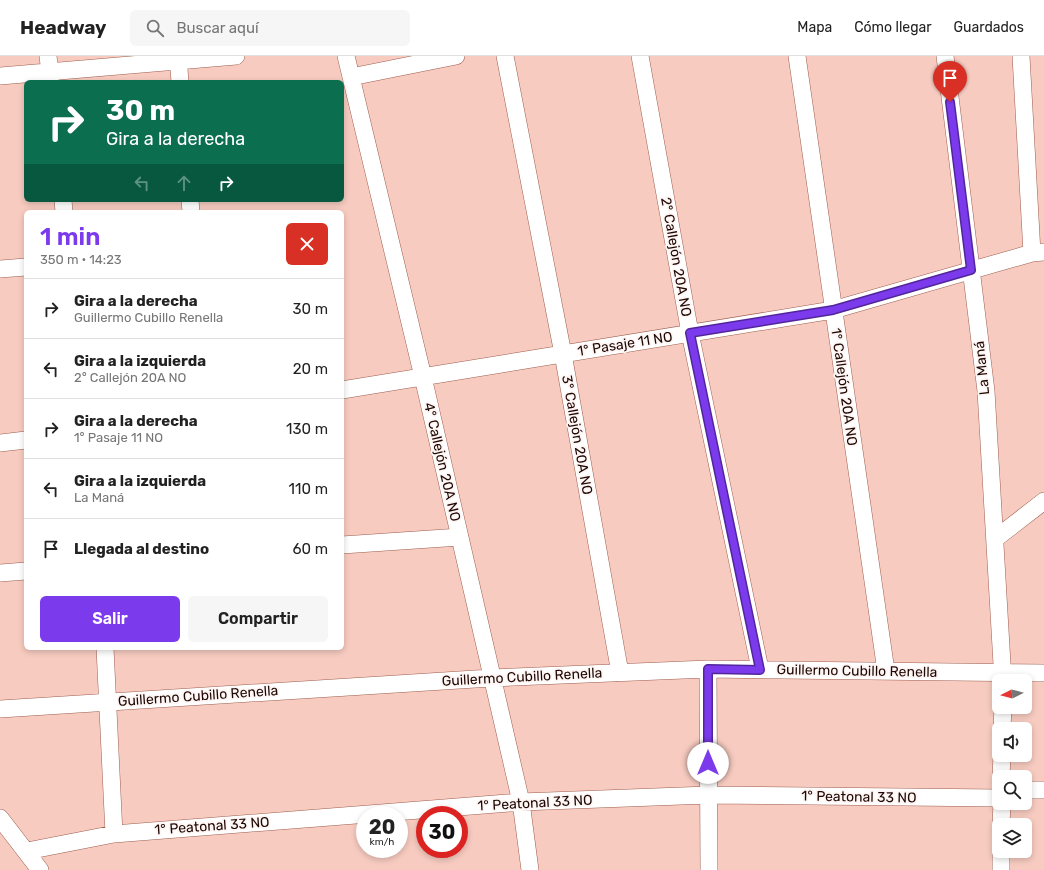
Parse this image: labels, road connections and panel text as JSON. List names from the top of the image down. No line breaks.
{"streets":{"street":["2° Callejón 20A NO","1° Pasaje 11 NO","La Maná","1° Callejón 20A NO","3° Callejón 20A NO","4° Callejón 20A NO","Guillermo Cubillo Renella","1° Peatonal 33 NO"]},"crossings":[["2° Callejón 20A NO","1° Pasaje 11 NO"],["2° Callejón 20A NO","Guillermo Cubillo Renella"],["1° Pasaje 11 NO","La Maná"],["1° Pasaje 11 NO","1° Callejón 20A NO"],["1° Pasaje 11 NO","3° Callejón 20A NO"],["1° Pasaje 11 NO","4° Callejón 20A NO"],["1° Callejón 20A NO","Guillermo Cubillo Renella"],["3° Callejón 20A NO","Guillermo Cubillo Renella"],["4° Callejón 20A NO","Guillermo Cubillo Renella"],["4° Callejón 20A NO","1° Peatonal 33 NO"]],"north":"left","page":{"header":"Headway","search":"Buscar aquí","nav":["Mapa","Cómo llegar","Guardados"],"turn":["30 m","Gira a la derecha"],"heading":["1 min","350 m · 14:23"],"list":[{"name":"Gira a la derecha","note":"Guillermo Cubillo Renella","value":"30 m"},{"name":"Gira a la izquierda","note":"2° Callejón 20A NO","value":"20 m"},{"name":"Gira a la derecha","note":"1° Pasaje 11 NO","value":"130 m"},{"name":"Gira a la izquierda","note":"La Maná","value":"110 m"},{"name":"Llegada al destino","value":"60 m"}],"buttons":["Salir","Compartir"],"speed":"20 km/h","limit":"30"}}
